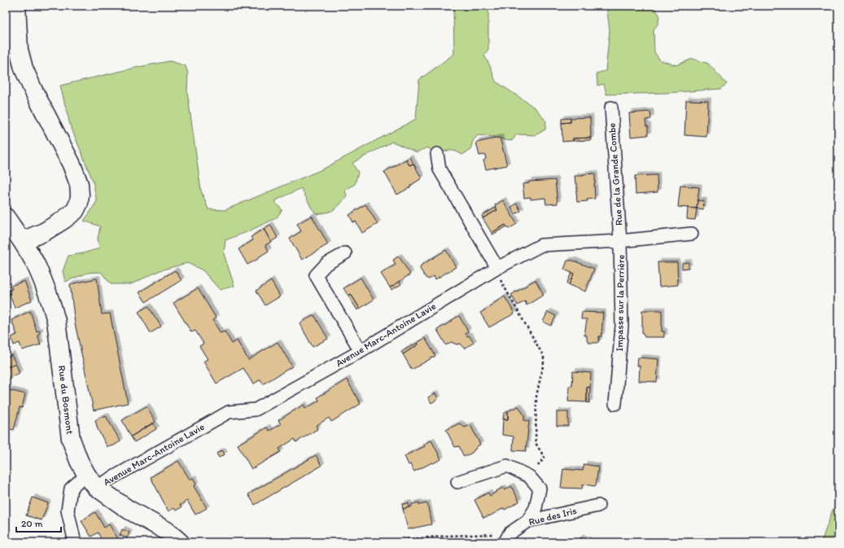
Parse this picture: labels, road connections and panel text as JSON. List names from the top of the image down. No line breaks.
{"streets":{"street":["Rue de la Grande Combe","Impasse sur la Perrière","Avenue Marc-Antoine Lavie","Rue du Bosmont","Rue des Iris"]},"crossings":[["Rue de la Grande Combe","Impasse sur la Perrière"],["Rue de la Grande Combe","Avenue Marc-Antoine Lavie"],["Impasse sur la Perrière","Avenue Marc-Antoine Lavie"],["Avenue Marc-Antoine Lavie","Rue du Bosmont"]],"scale_bar":"20 m"}
